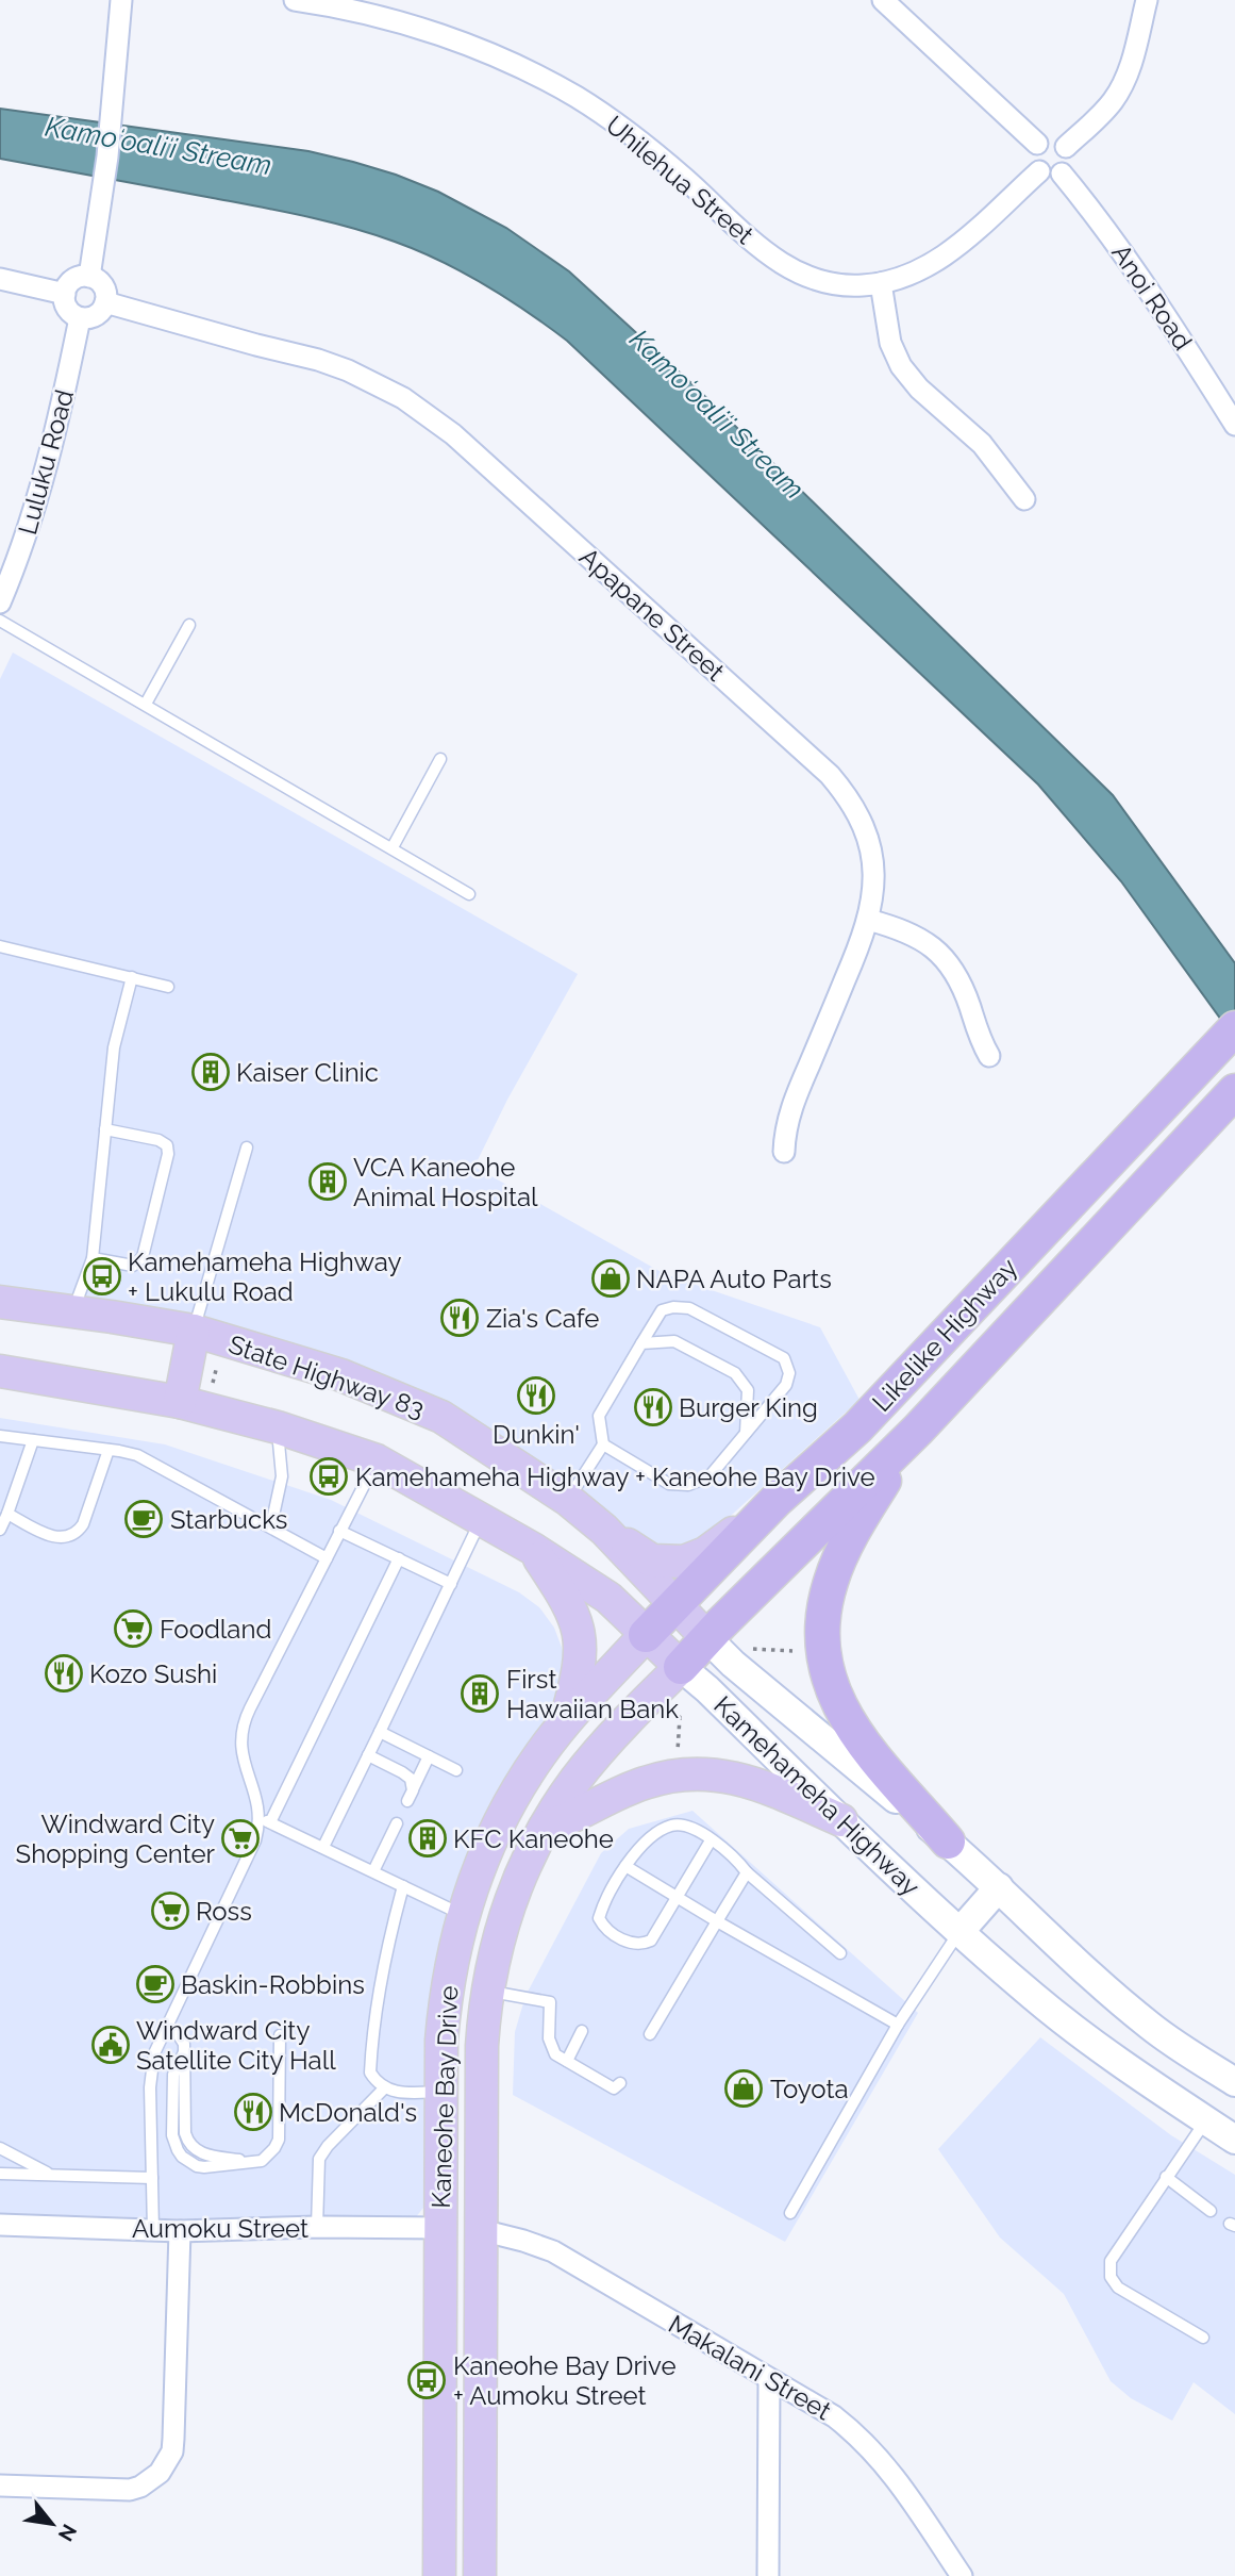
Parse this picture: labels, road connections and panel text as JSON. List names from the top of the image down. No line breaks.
{"streets":{"highway":["Likelike Highway"],"main road":["State Highway 83","Kamehameha Highway","Kaneohe Bay Drive"],"street":["Uhilehua Street","Anoi Road","Luluku Road","Apapane Street","Aumoku Street","Makalani Street"]},"crossings":[["Uhilehua Street","Anoi Road"],["Luluku Road","Apapane Street"],["Likelike Highway","State Highway 83"],["Likelike Highway","Kamehameha Highway"],["Likelike Highway","Kaneohe Bay Drive"],["State Highway 83","Kamehameha Highway"],["Kamehameha Highway","Kaneohe Bay Drive"],["Kaneohe Bay Drive","Aumoku Street"],["Kaneohe Bay Drive","Makalani Street"]],"water":["Kamoʻoaliʻi Stream"],"places":{"building":["Kaiser Clinic","VCA Kaneohe Animal Hospital","First Hawaiian Bank","KFC Kaneohe"],"bus stop":["Kamehameha Highway + Lukulu Road","Kamehameha Highway + Kaneohe Bay Drive","Kaneohe Bay Drive + Aumoku Street"],"shop":["NAPA Auto Parts","Toyota"],"restaurant":["Zia's Cafe","Dunkin'","Burger King","Kozo Sushi","McDonald's"],"cafe":["Starbucks","Baskin-Robbins"],"supermarket":["Foodland","Windward City Shopping Center","Ross"],"public building":["Windward City Satellite City Hall"]},"north":"bottom right"}
